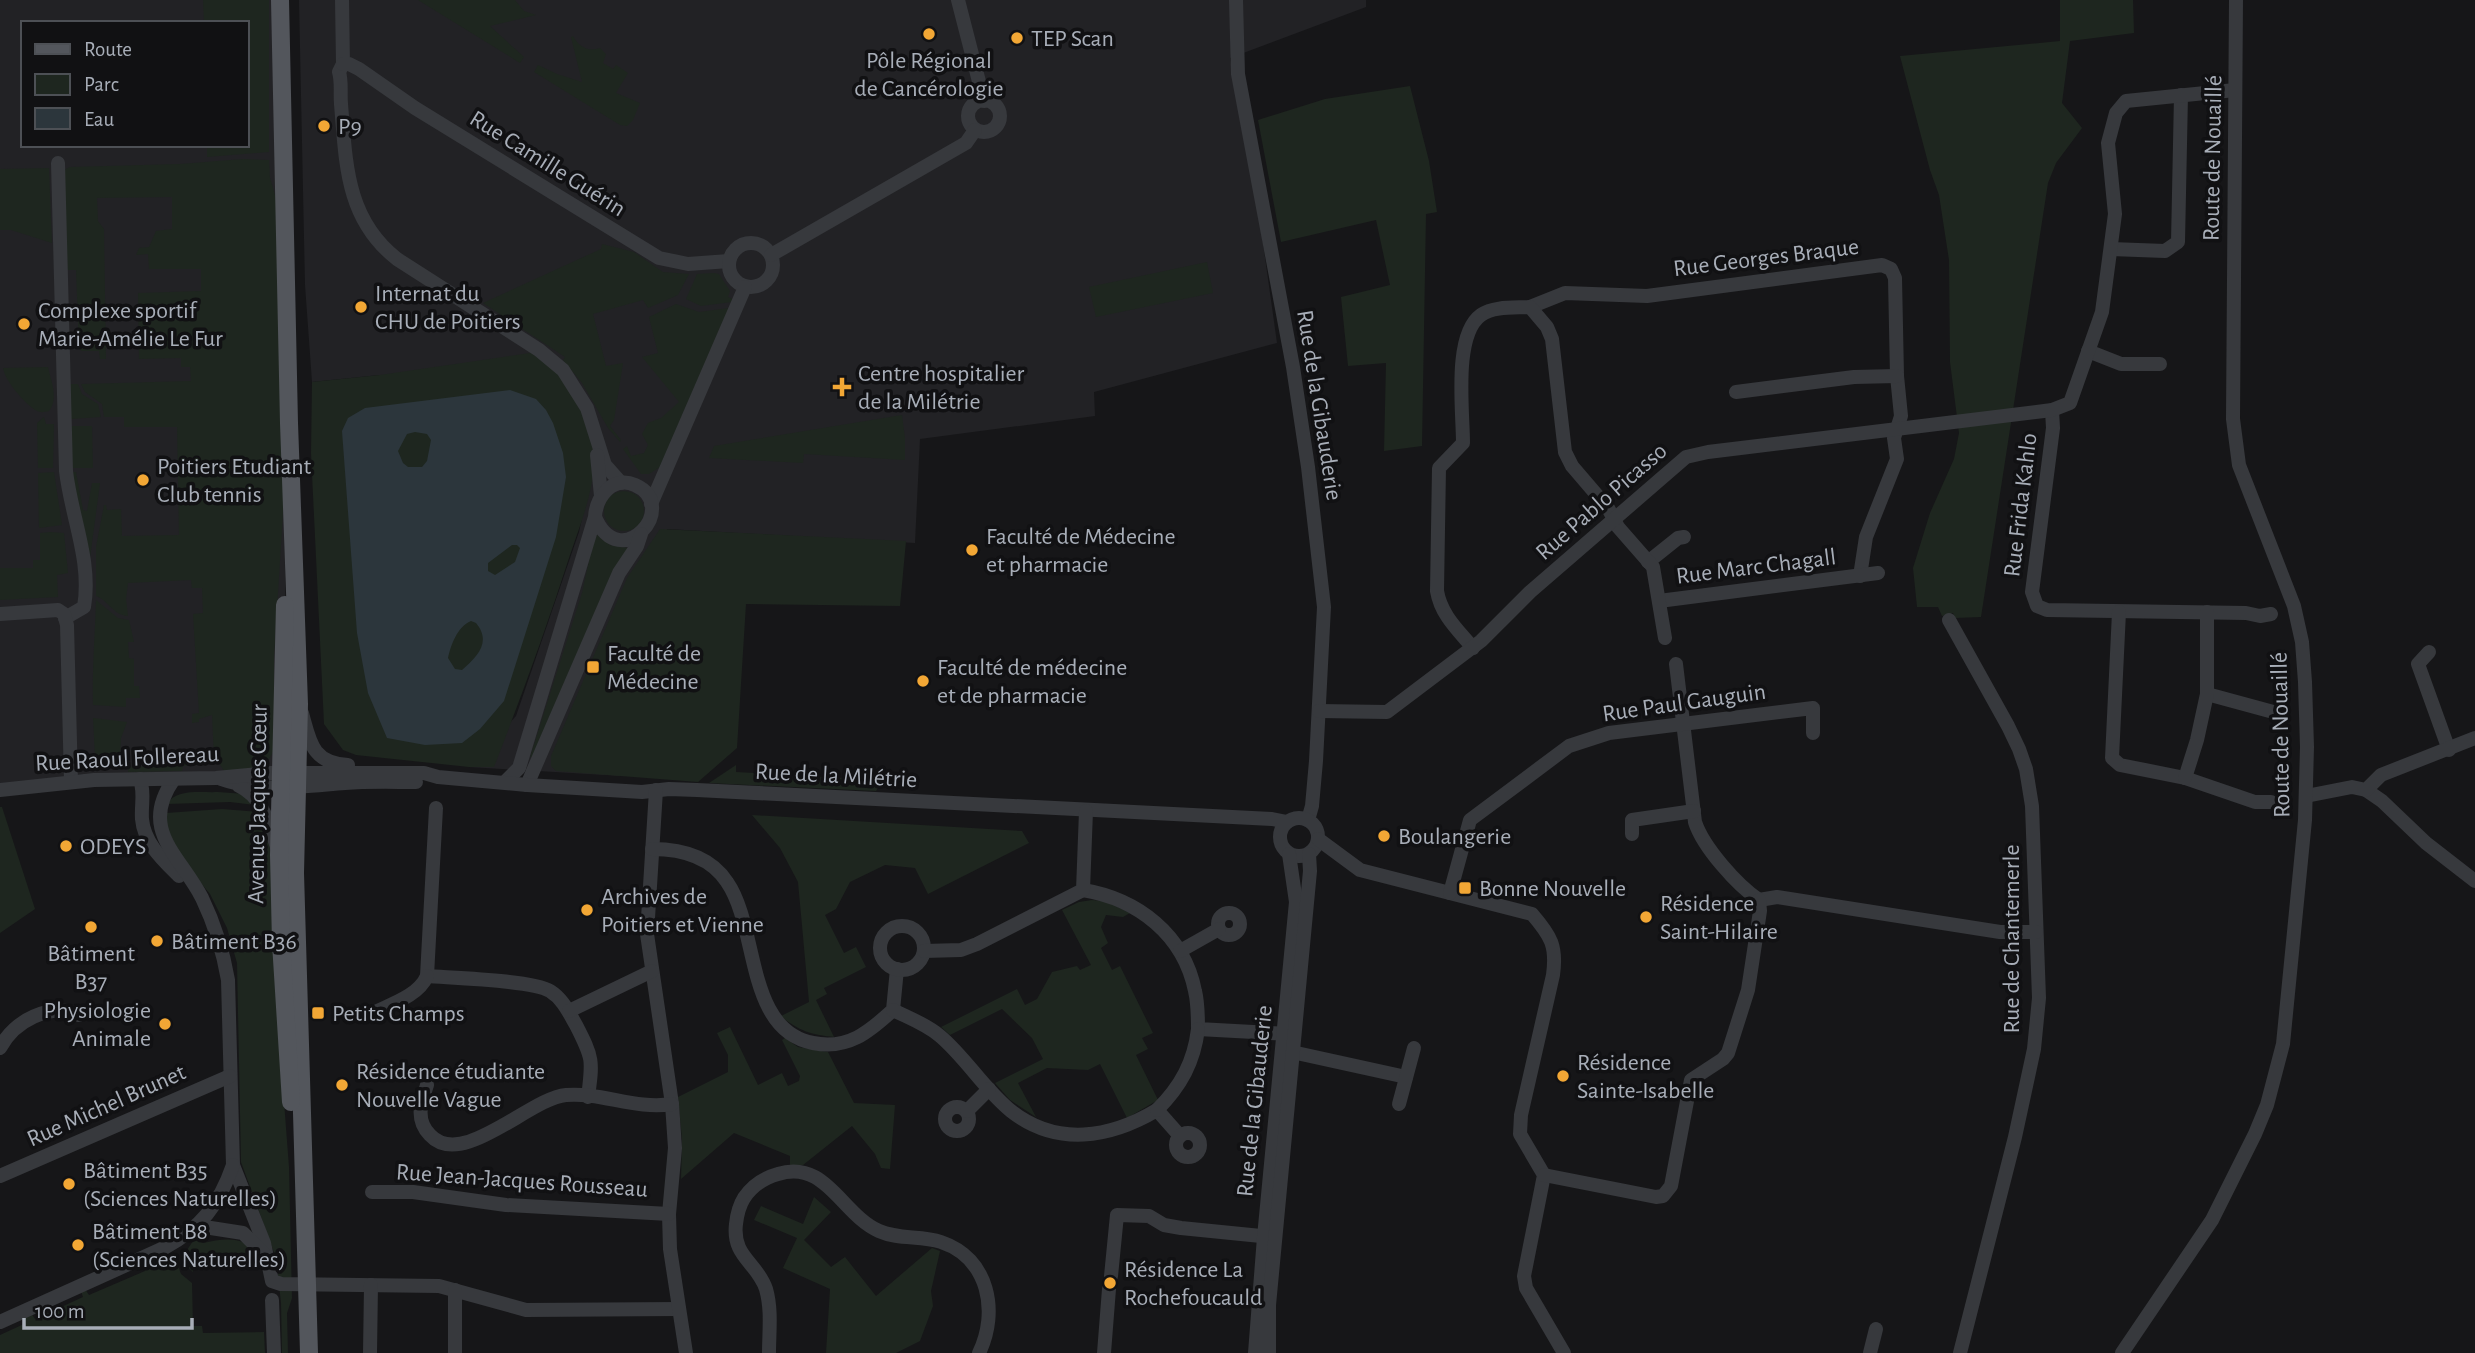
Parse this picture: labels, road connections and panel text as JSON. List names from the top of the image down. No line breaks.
{"streets":{"main road":["Avenue Jacques Cœur"],"street":["Route de Nouaillé","Rue Camille Guérin","Rue Georges Braque","Rue de la Gibauderie","Rue Pablo Picasso","Rue Frida Kahlo","Rue Marc Chagall","Rue Paul Gauguin","Rue Raoul Follereau","Rue de la Milétrie","Rue de Chantemerle","Rue Michel Brunet","Rue Jean-Jacques Rousseau"]},"crossings":[["Rue Georges Braque","Rue Pablo Picasso"],["Rue Georges Braque","Rue Marc Chagall"],["Rue de la Gibauderie","Rue Pablo Picasso"],["Rue de la Gibauderie","Rue de la Milétrie"],["Rue Pablo Picasso","Rue Frida Kahlo"],["Rue Pablo Picasso","Rue Marc Chagall"],["Rue Raoul Follereau","Rue de la Milétrie"],["Rue Raoul Follereau","Avenue Jacques Cœur"],["Rue de la Milétrie","Avenue Jacques Cœur"]],"places":{"other":["Pôle Régional de Cancérologie","TEP Scan","P9","Internat du CHU de Poitiers","Complexe sportif Marie-Amélie Le Fur","Poitiers Etudiant Club tennis","Faculté de Médecine et pharmacie","Faculté de médecine et de pharmacie","Boulangerie","ODEYS","Archives de Poitiers et Vienne","Résidence Saint-Hilaire","Bâtiment B37","Bâtiment B36","Physiologie Animale","Résidence Sainte-Isabelle","Résidence étudiante Nouvelle Vague","Bâtiment B35 (Sciences Naturelles)","Bâtiment B8 (Sciences Naturelles)","Résidence La Rochefoucauld"],"health":["Centre hospitalier de la Milétrie"],"transit":["Faculté de Médecine","Bonne Nouvelle","Petits Champs"]},"legend":["Route","Parc","Eau"],"scale_bar":"100 m"}
